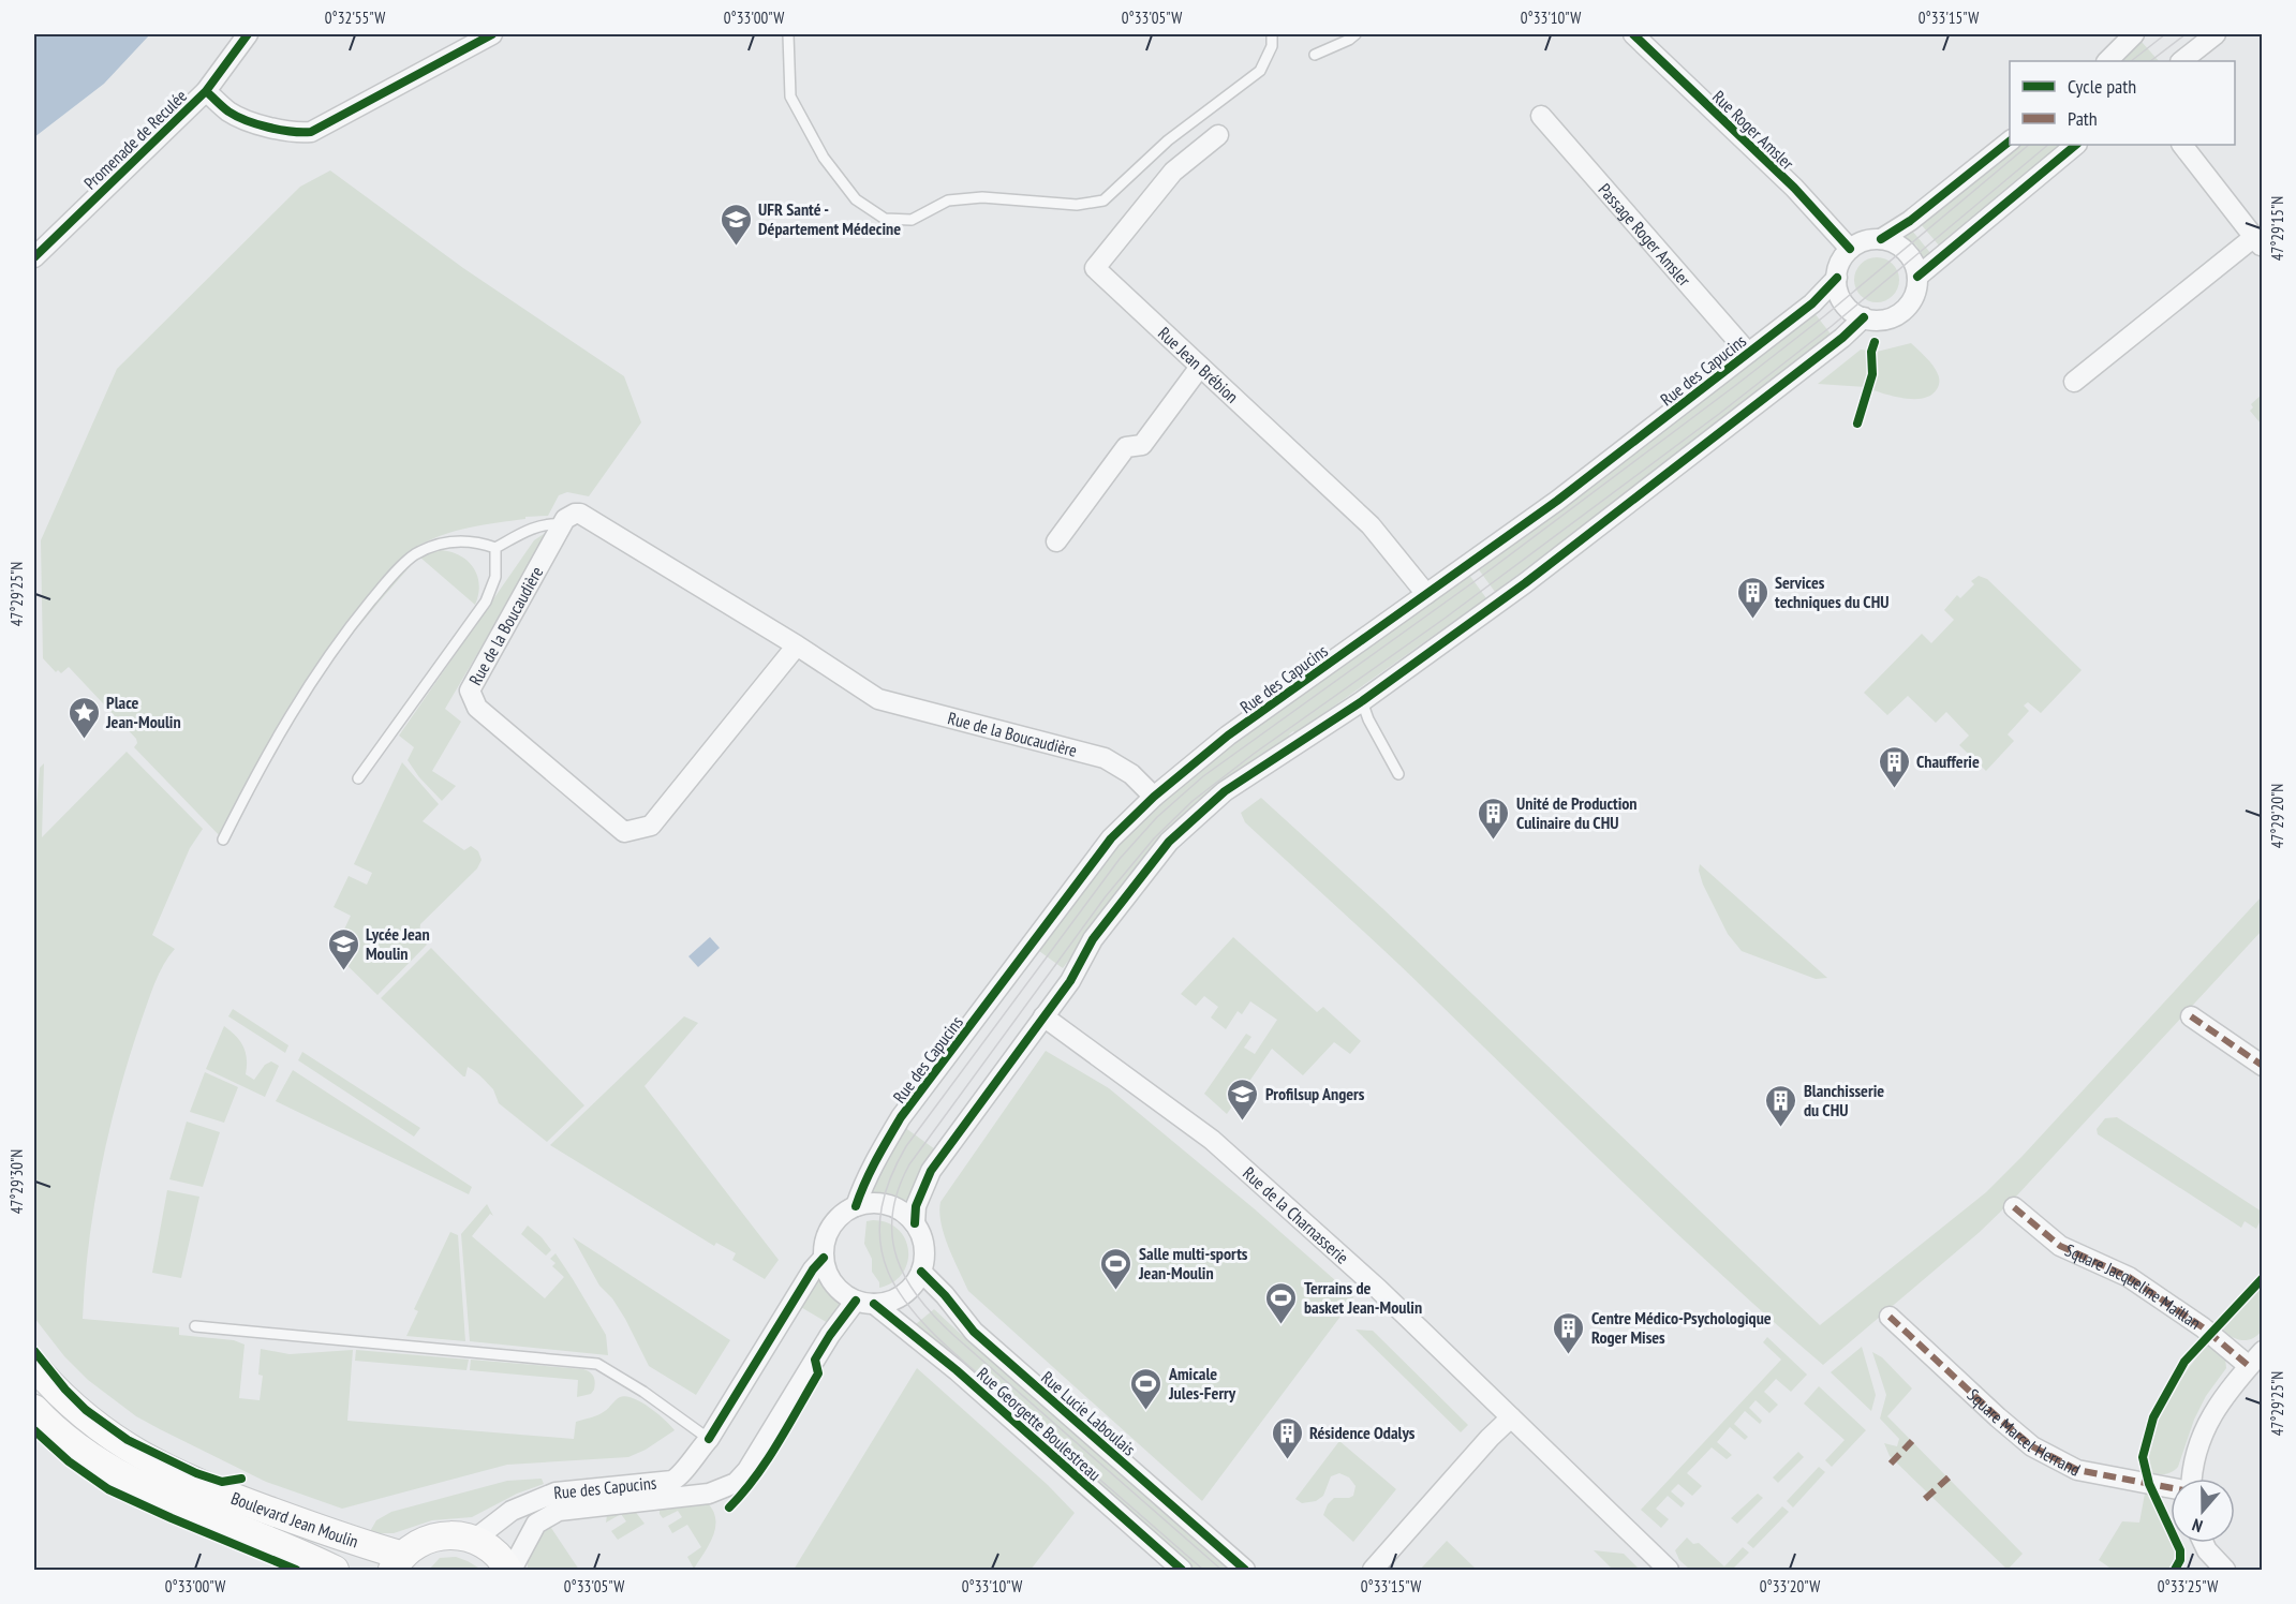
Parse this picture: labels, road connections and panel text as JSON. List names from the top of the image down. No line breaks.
{"streets":{"main road":["Boulevard Jean Moulin"],"street":["Rue Roger Amsler","Promenade de Reculée","Passage Roger Amsler","Rue Jean Brébion","Rue des Capucins","Rue de la Boucaudière","Rue de la Charnasserie","Square Jacqueline Maillan","Rue Lucie Laboulais","Rue Georgette Boulestreau","Square Marcel Herrand"]},"crossings":[["Rue Roger Amsler","Rue des Capucins"],["Passage Roger Amsler","Rue des Capucins"],["Rue Jean Brébion","Rue des Capucins"],["Rue des Capucins","Rue de la Boucaudière"],["Rue des Capucins","Rue Lucie Laboulais"],["Rue des Capucins","Rue Georgette Boulestreau"],["Rue Lucie Laboulais","Rue Georgette Boulestreau"]],"places":{"school or university":["UFR Santé - Département Médecine","Lycée Jean Moulin","Profilsup Angers"],"building":["Services techniques du CHU","Chaufferie","Unité de Production Culinaire du CHU","Blanchisserie du CHU","Centre Médico-Psychologique Roger Mises","Résidence Odalys"],"place":["Place Jean-Moulin"],"sports":["Salle multi-sports Jean-Moulin","Terrains de basket Jean-Moulin","Amicale Jules-Ferry"]},"legend":["Cycle path","Path"],"north":"bottom","coordinates":["0°32'55\"W","0°33'00\"W","0°33'05\"W","0°33'10\"W","0°33'15\"W","47°29'15\"N","47°29'25\"N","47°29'20\"N","47°29'30\"N","0°33'20\"W","0°33'25\"W"]}
